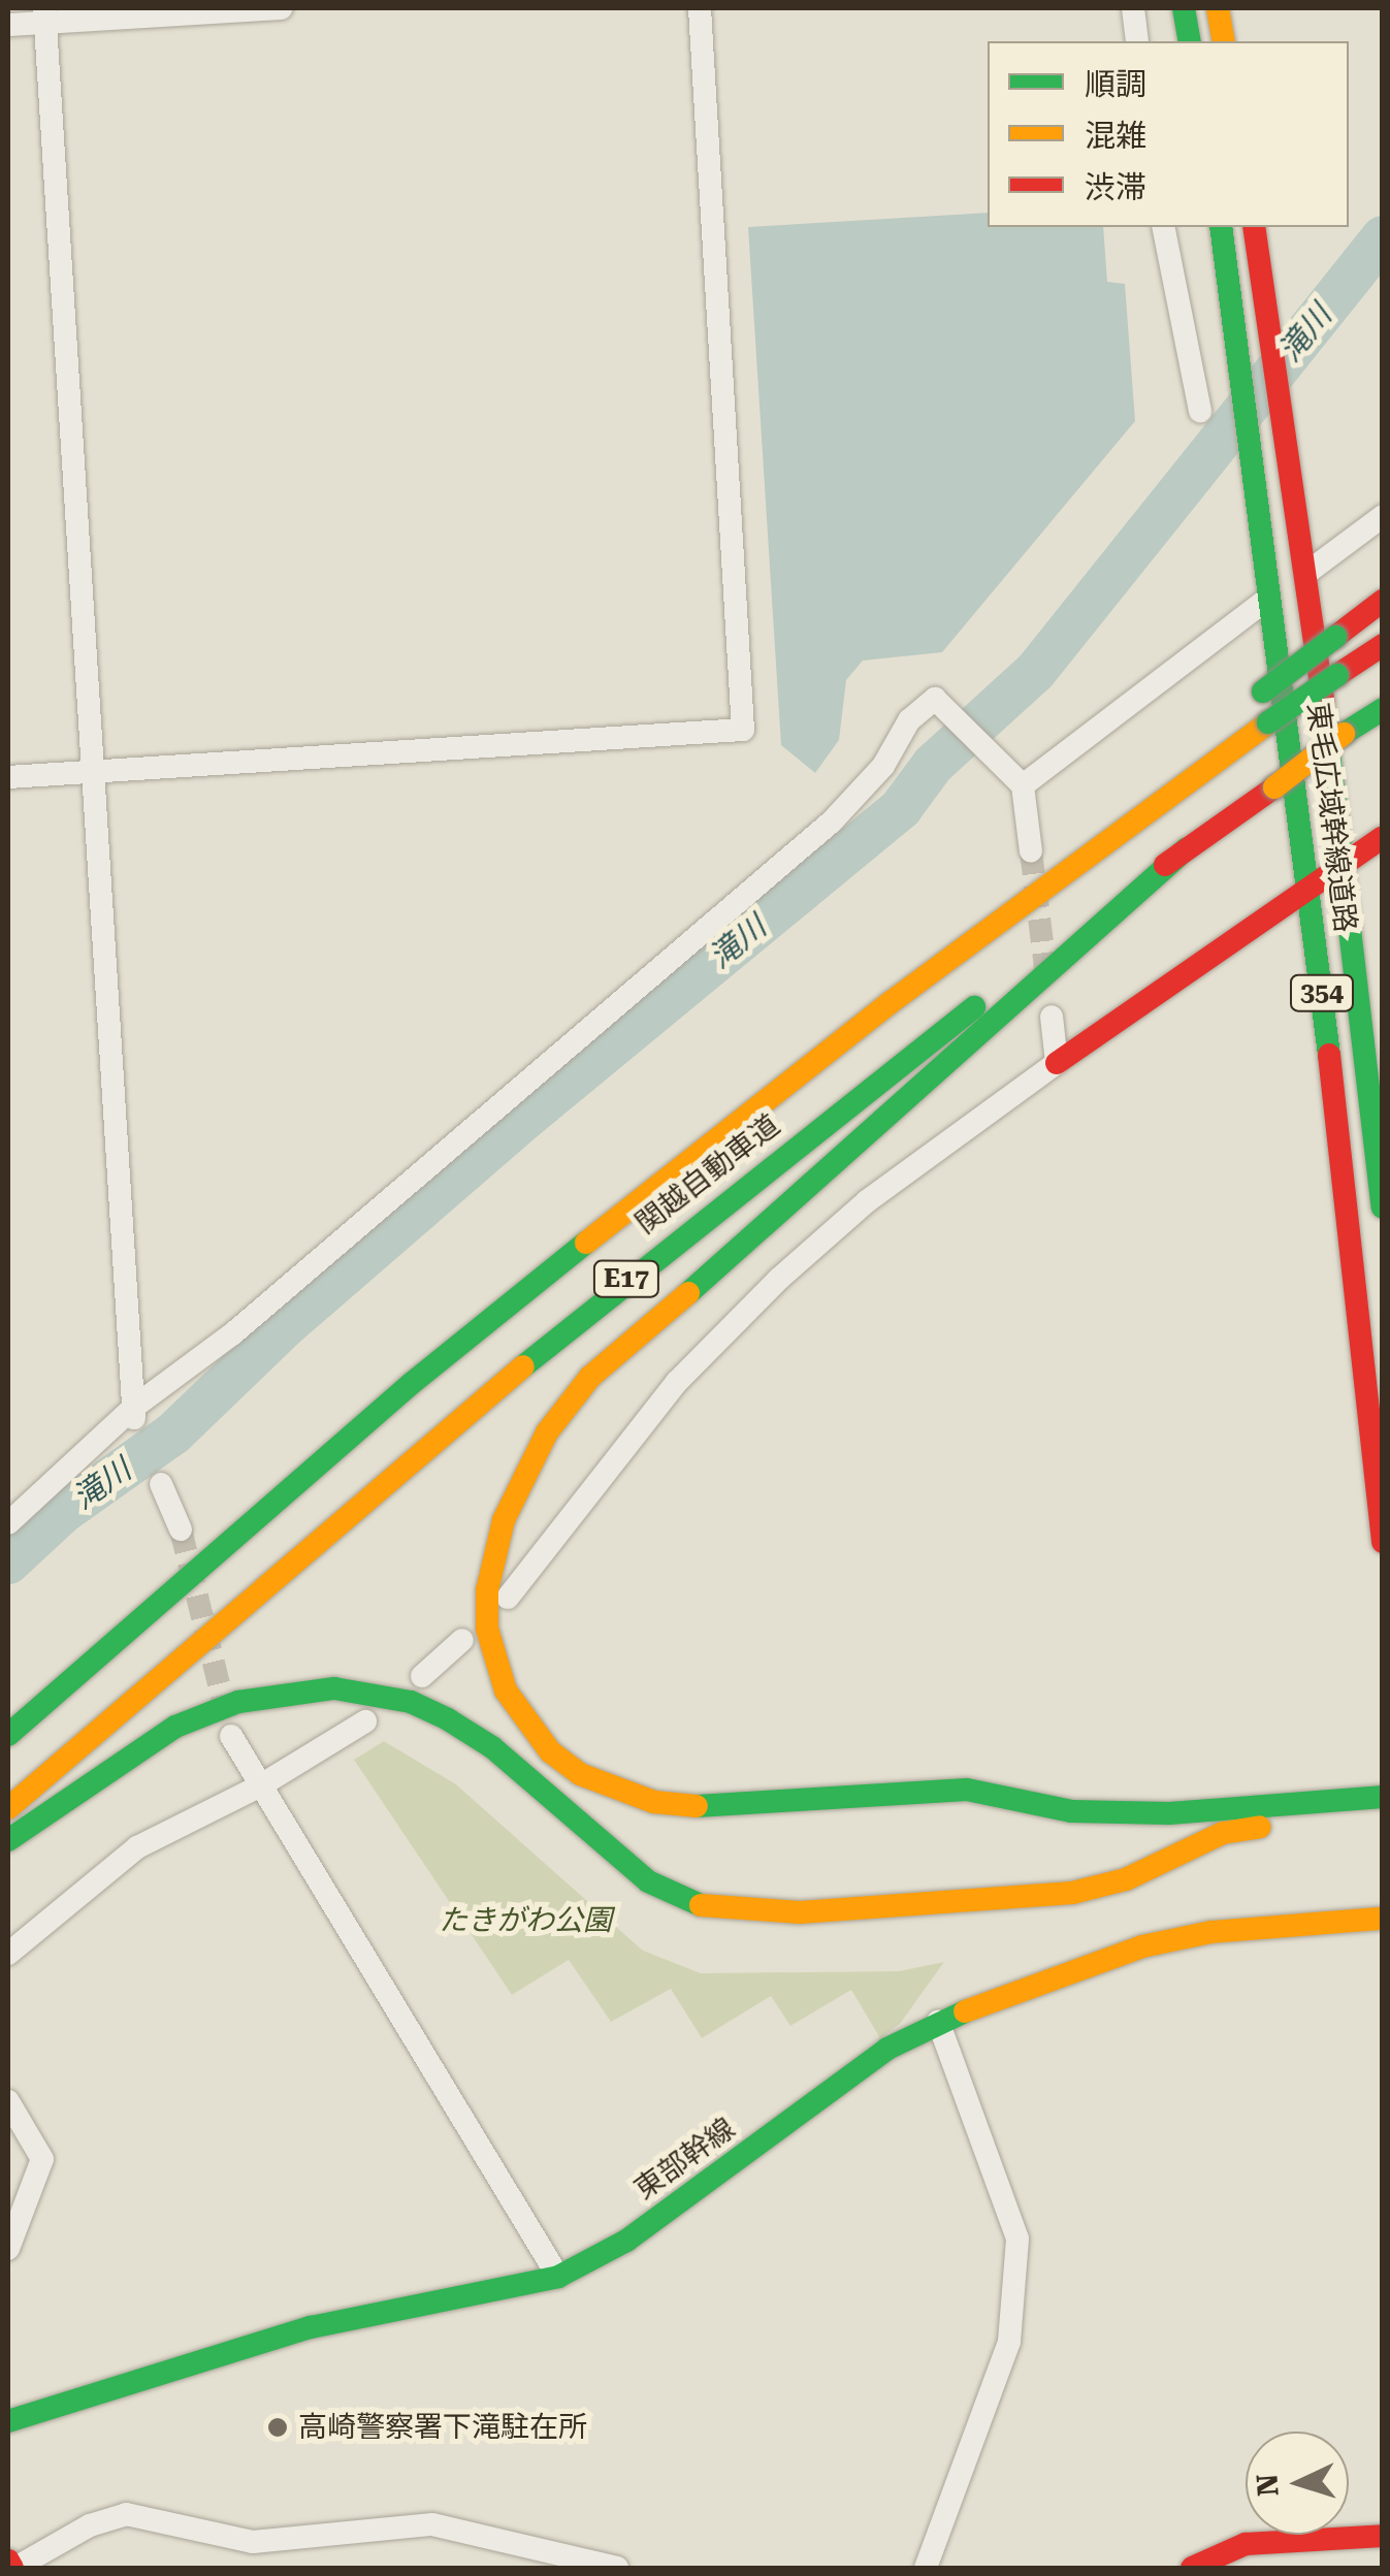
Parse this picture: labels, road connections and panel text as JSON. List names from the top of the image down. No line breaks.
{"streets":{"main road":["東毛広域幹線道路","354","関越自動車道","E17","東部幹線"]},"water":["滝川"],"parks":["たきがわ公園"],"places":["高崎警察署下滝駐在所"],"legend":["順調","混雑","渋滞"],"north":"left"}
